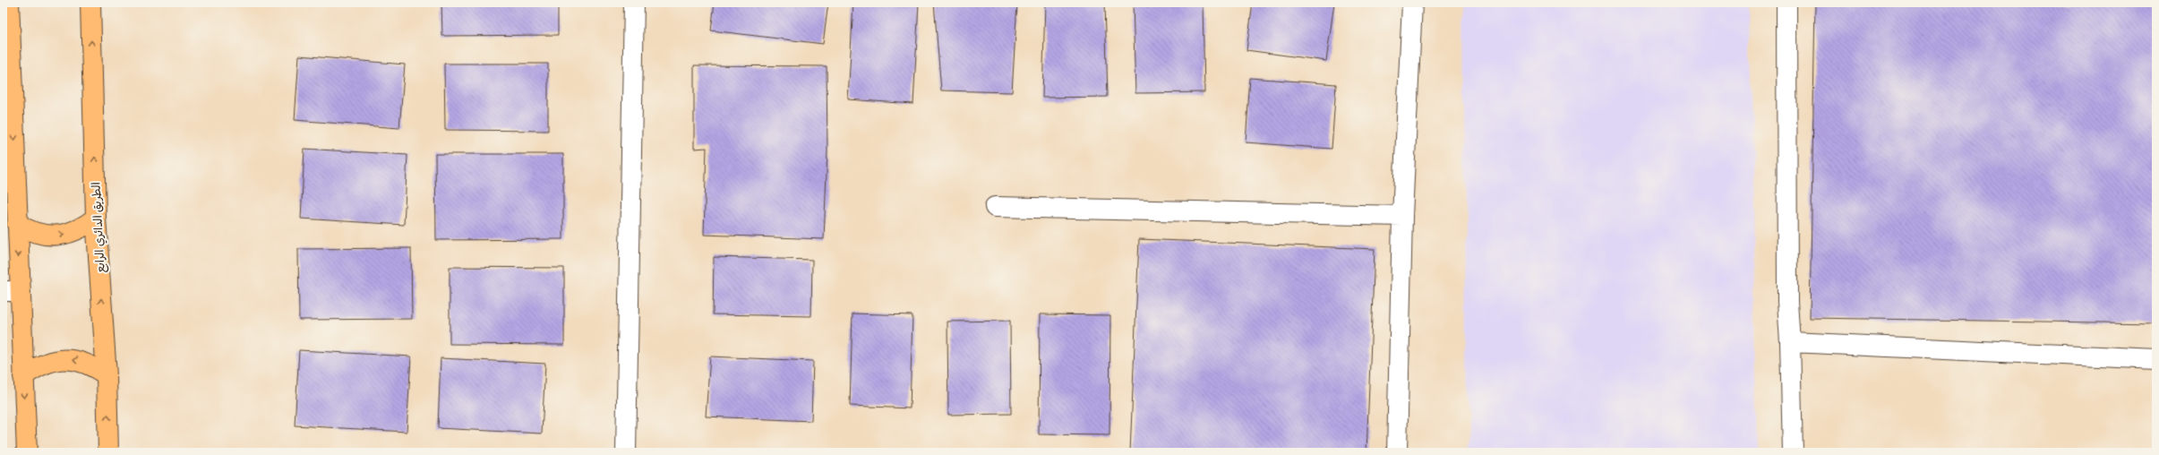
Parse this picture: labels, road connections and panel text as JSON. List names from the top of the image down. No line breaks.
{"streets":{"main road":["الطريق الدائري الرابع"]}}
